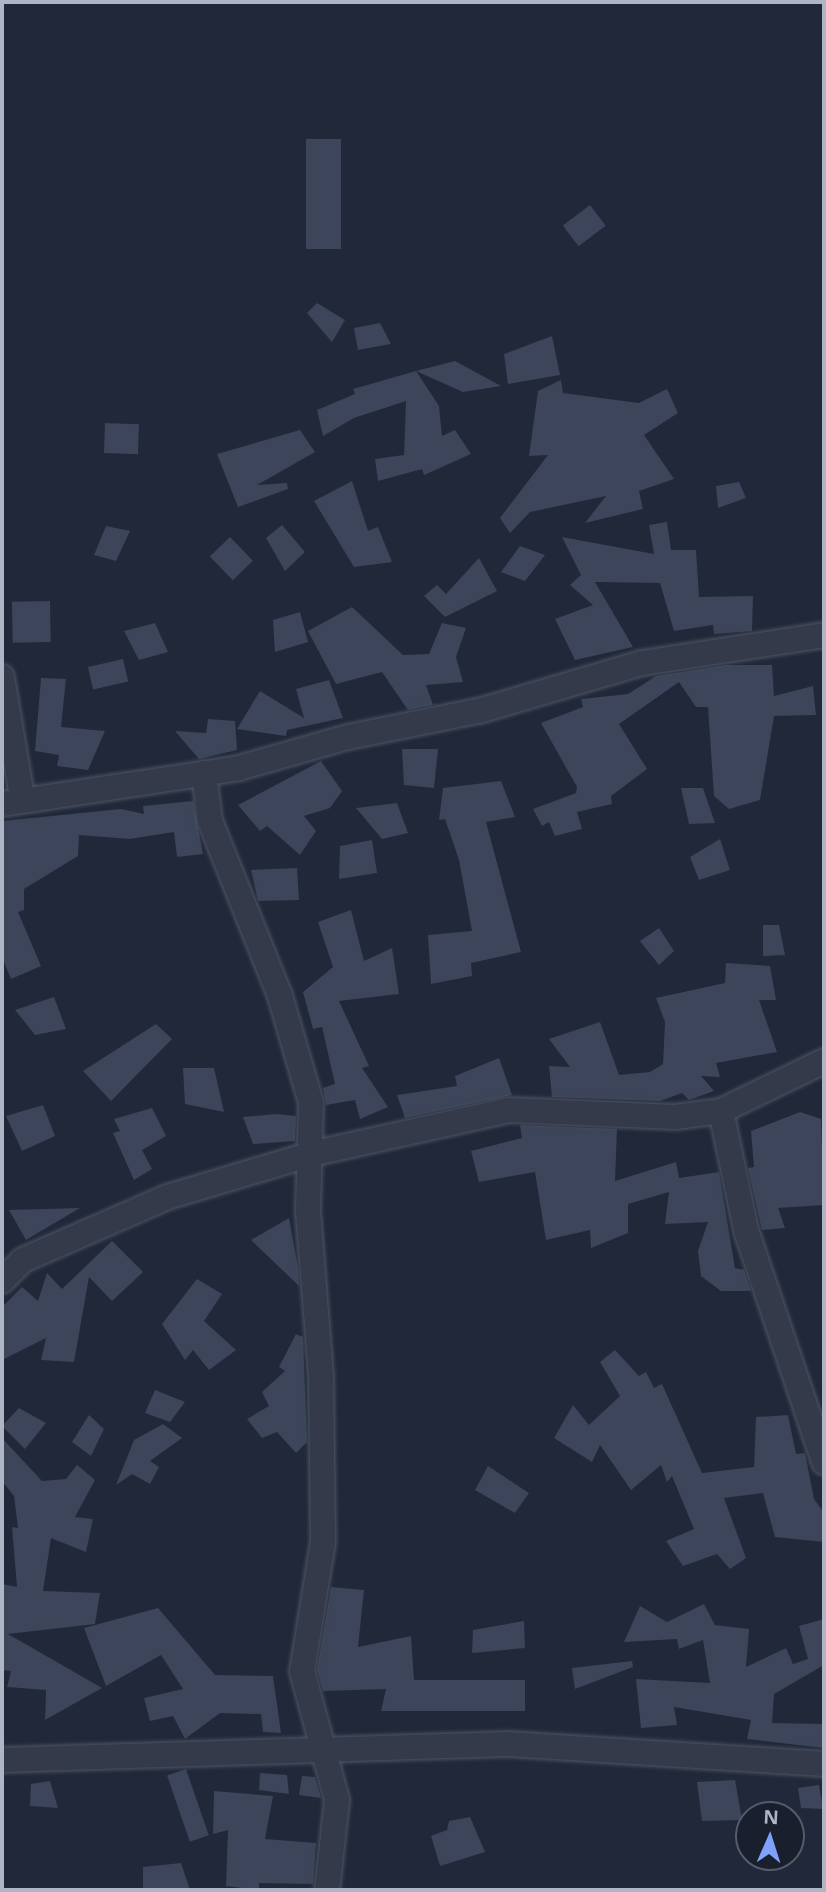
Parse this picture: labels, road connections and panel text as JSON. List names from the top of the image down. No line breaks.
{"north":"top"}
